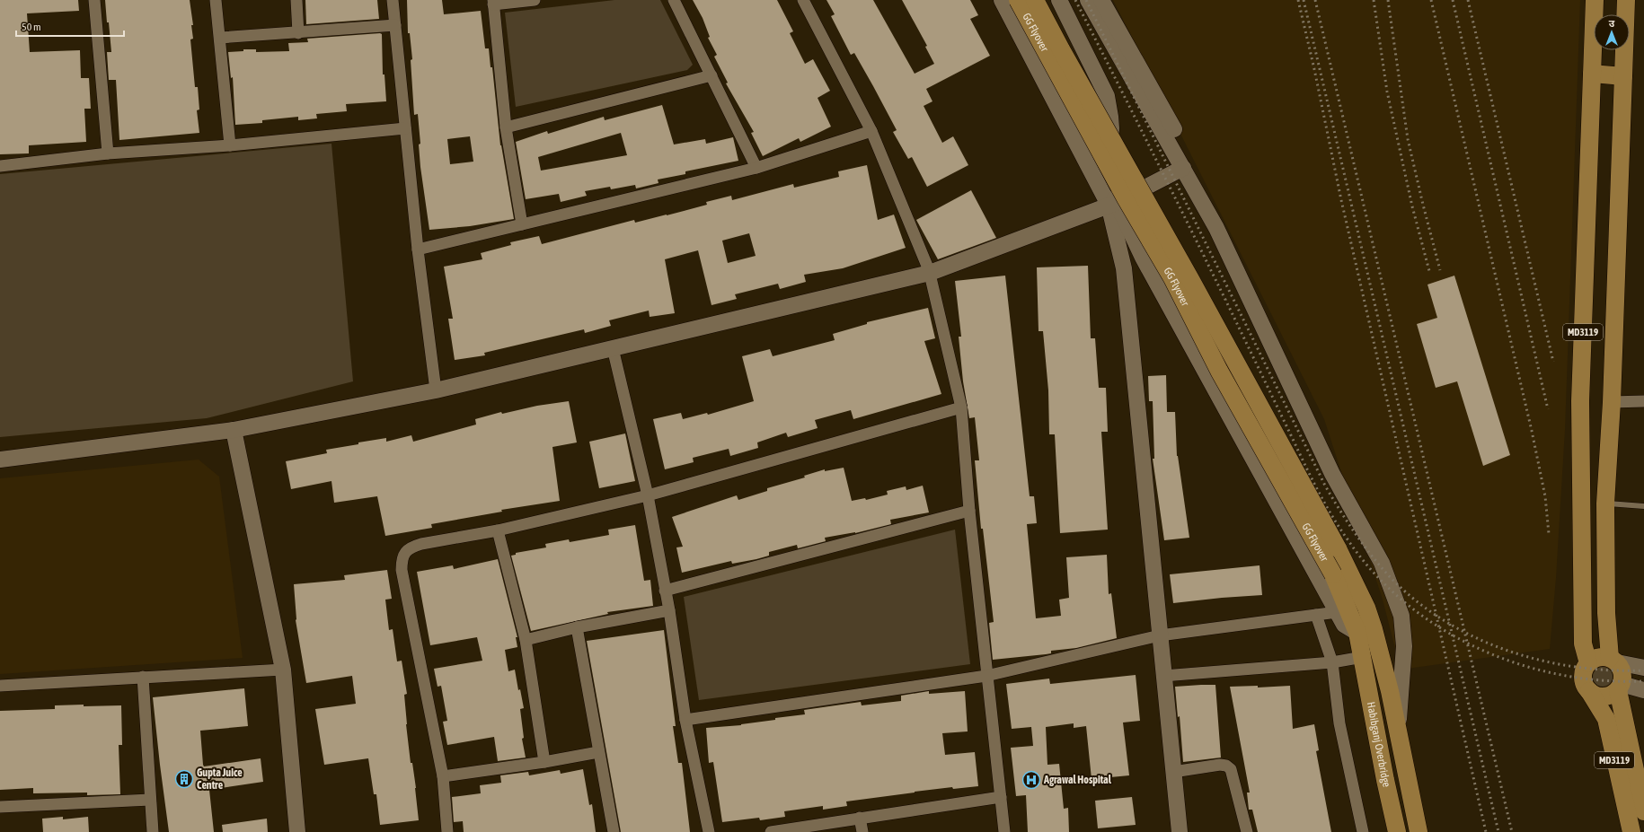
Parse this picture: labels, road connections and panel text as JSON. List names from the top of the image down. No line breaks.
{"streets":{"main road":["GG Flyover","MD3119","Habibganj Overbridge"]},"crossings":[["GG Flyover","Habibganj Overbridge"]],"places":{"building":["Gupta Juice Centre"],"hospital":["Agrawal Hospital"]},"scale_bar":"50 m","north":"top"}
